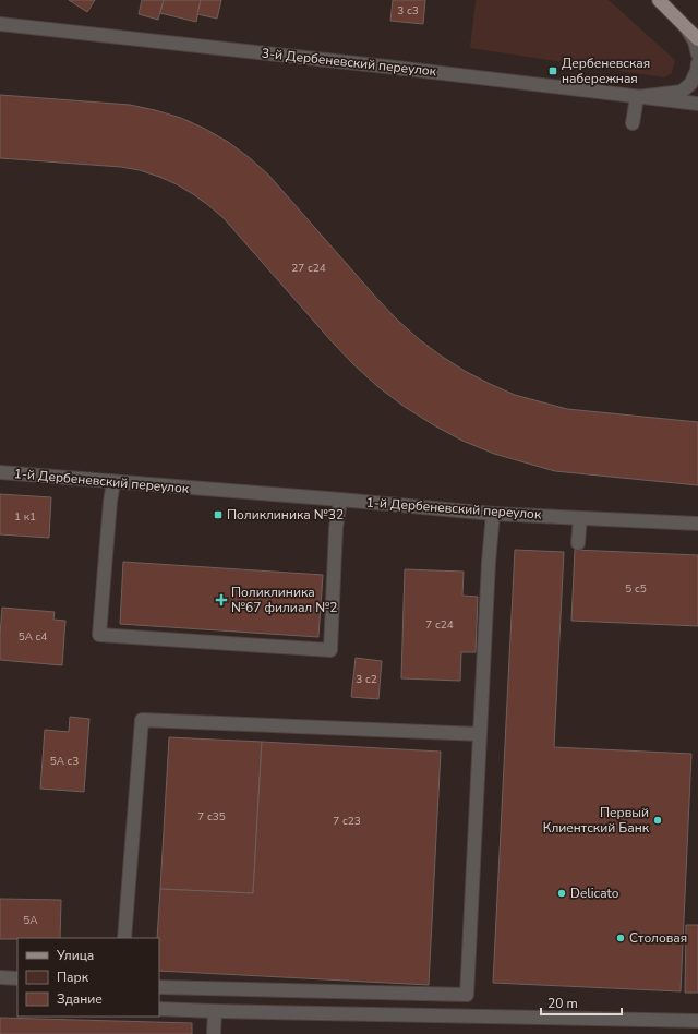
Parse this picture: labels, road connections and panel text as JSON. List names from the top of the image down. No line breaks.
{"streets":{"street":["3-й Дербеневский переулок","1-й Дербеневский переулок"]},"places":{"transit":["Дербеневская набережная","Поликлиника №32"],"health":["Поликлиника №67 филиал №2"],"other":["Первый Клиентский Банк","Delicato","Столовая"]},"house_numbers":["3 с3","27 с24","1 к1","5 с5","7 с24","5А с4","3 с2","5А с3","7 с35","7 с23","5А"],"legend":["Улица","Парк","Здание"],"scale_bar":"20 m"}
